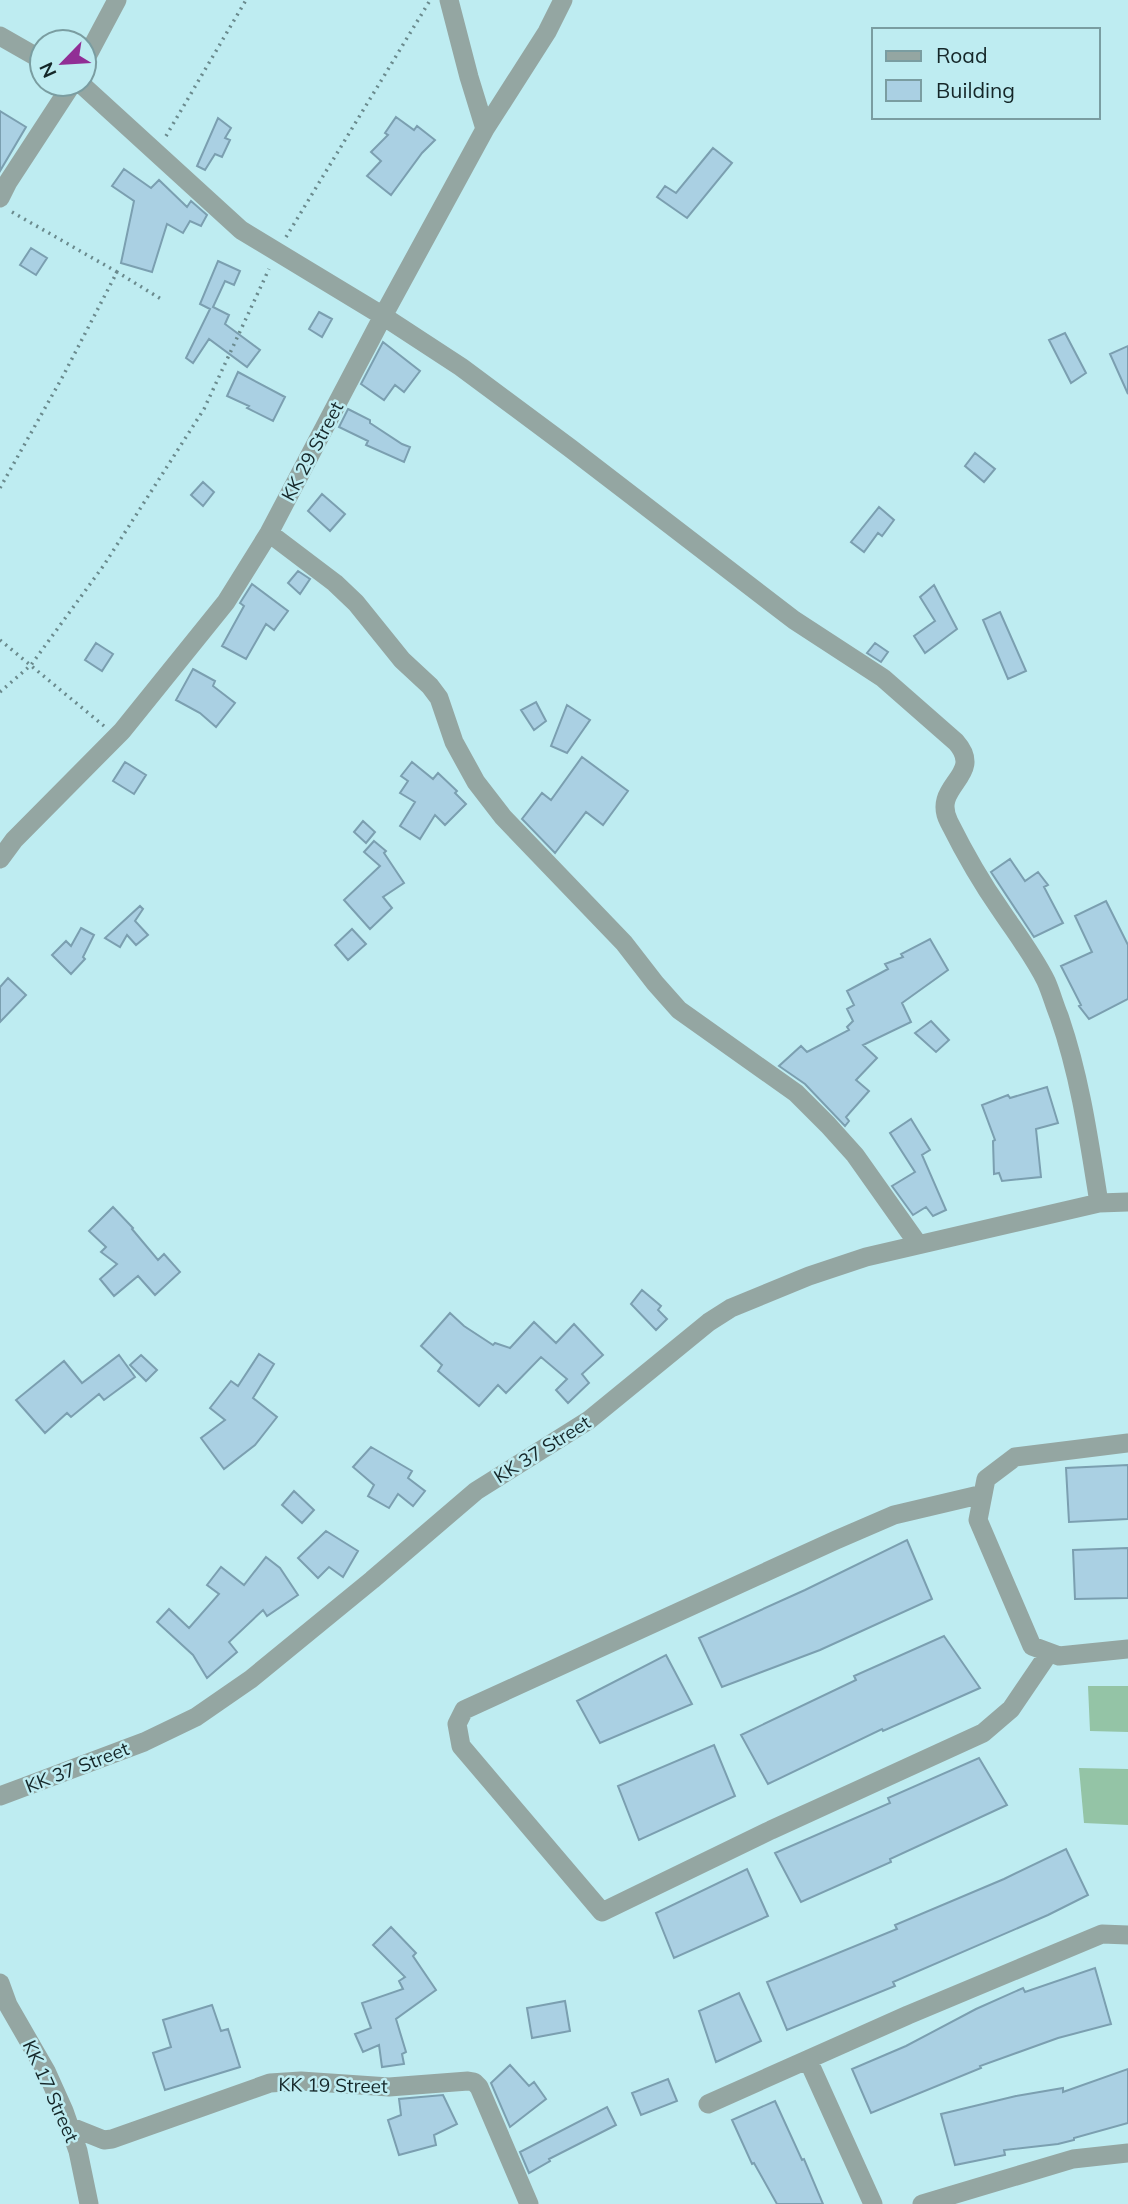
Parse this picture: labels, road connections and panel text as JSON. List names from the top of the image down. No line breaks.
{"streets":{"street":["KK 29 Street","KK 37 Street","KK 19 Street","KK 17 Street"]},"crossings":[["KK 19 Street","KK 17 Street"]],"legend":["Road","Building"],"north":"bottom left"}
